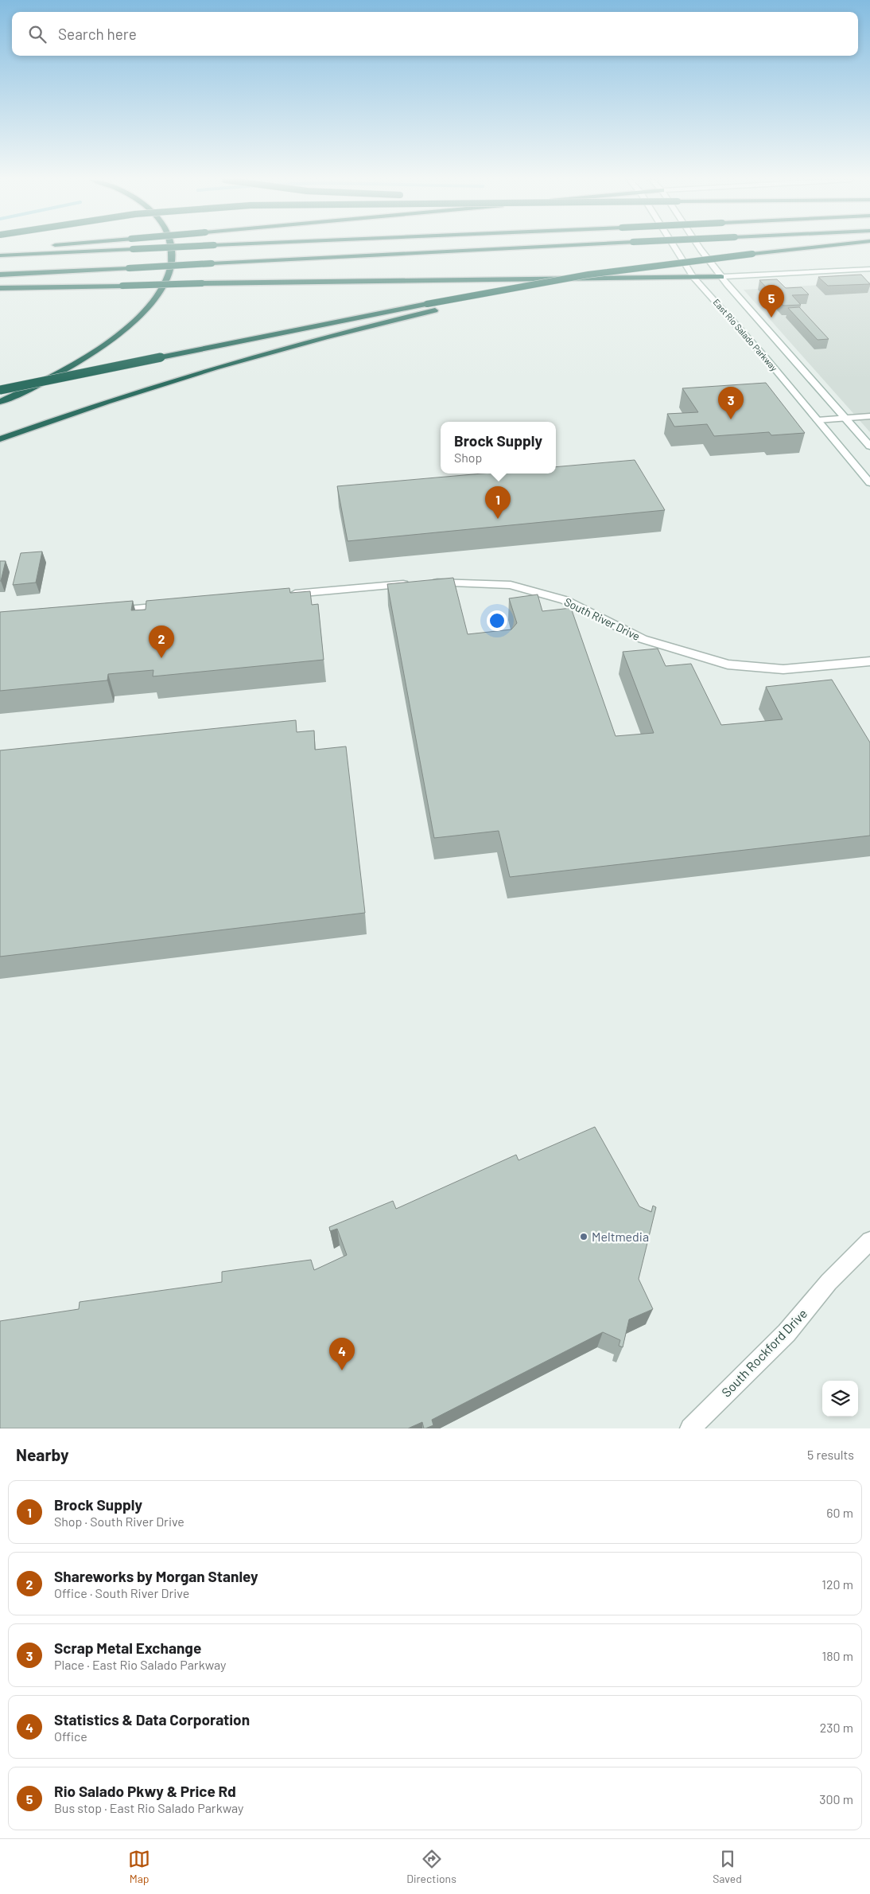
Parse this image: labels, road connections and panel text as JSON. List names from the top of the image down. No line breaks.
{"streets":{"main road":["East Rio Salado Parkway","South River Drive","South Rockford Drive"]},"places":["Meltmedia"],"page":{"search":"Search here","pins":["5","3","1","2","4"],"popup":["Brock Supply","Shop"],"heading":["Nearby","5 results"],"list":[{"mark":"1","name":"Brock Supply","note":"Shop · South River Drive","value":"60 m"},{"mark":"2","name":"Shareworks by Morgan Stanley","note":"Office · South River Drive","value":"120 m"},{"mark":"3","name":"Scrap Metal Exchange","note":"Place · East Rio Salado Parkway","value":"180 m"},{"mark":"4","name":"Statistics & Data Corporation","note":"Office","value":"230 m"},{"mark":"5","name":"Rio Salado Pkwy & Price Rd","note":"Bus stop · East Rio Salado Parkway","value":"300 m"}],"nav":["Map","Directions","Saved"]}}
